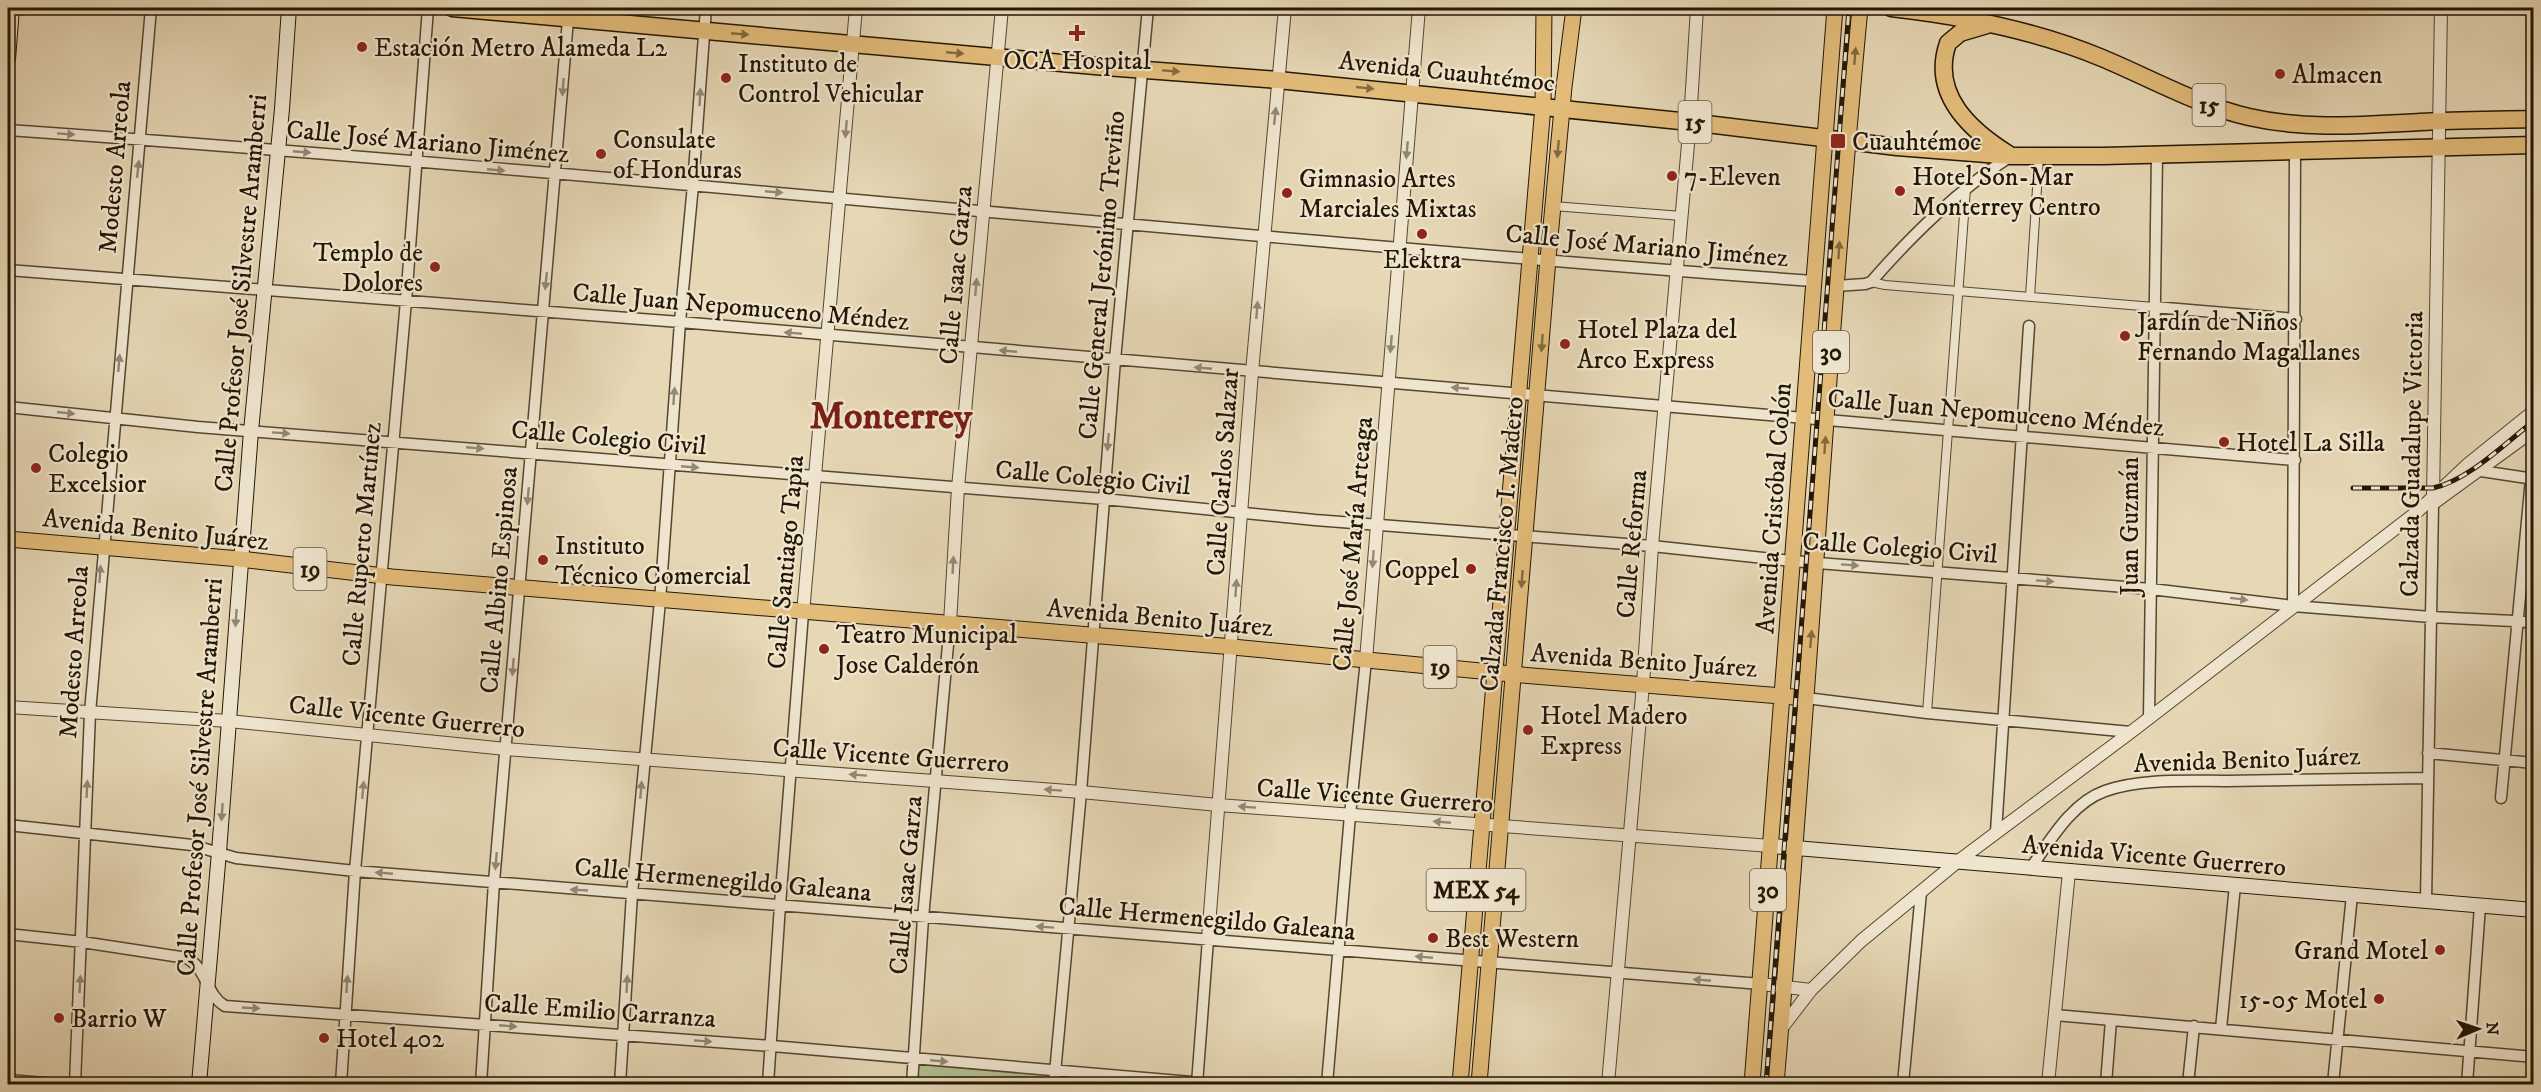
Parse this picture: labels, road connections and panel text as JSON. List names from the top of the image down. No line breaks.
{"streets":{"highway":["Avenida Cuauhtémoc","15"],"main road":["Calle Profesor José Silvestre Aramberri","30","Avenida Cristóbal Colón","Avenida Benito Juárez","Calzada Francisco I. Madero","19","Avenida Vicente Guerrero","MEX 54"],"street":["Calle José Mariano Jiménez","Modesto Arreola","Calle Isaac Garza","Calle General Jerónimo Treviño","Calle Juan Nepomuceno Méndez","Calle Colegio Civil","Calzada Guadalupe Victoria","Calle Carlos Salazar","Juan Guzmán","Calle Ruperto Martínez","Calle José María Arteaga","Calle Reforma","Calle Santiago Tapia","Calle Albino Espinosa","Calle Vicente Guerrero","Calle Hermenegildo Galeana","Calle Emilio Carranza"]},"crossings":[["Avenida Cuauhtémoc","15"],["Avenida Cuauhtémoc","Calle Isaac Garza"],["Avenida Cuauhtémoc","Calle General Jerónimo Treviño"],["Avenida Cuauhtémoc","Calzada Guadalupe Victoria"],["Avenida Cuauhtémoc","Calle Carlos Salazar"],["Avenida Cuauhtémoc","Avenida Cristóbal Colón"],["Avenida Cuauhtémoc","Juan Guzmán"],["Avenida Cuauhtémoc","Calle José María Arteaga"],["Avenida Cuauhtémoc","Calzada Francisco I. Madero"],["Avenida Cuauhtémoc","Calle Reforma"],["Avenida Cuauhtémoc","Calle Santiago Tapia"],["Avenida Cuauhtémoc","Calle Albino Espinosa"],["15","Calzada Guadalupe Victoria"],["Calle José Mariano Jiménez","Modesto Arreola"],["Calle José Mariano Jiménez","Calle Isaac Garza"],["Calle José Mariano Jiménez","Calle General Jerónimo Treviño"],["Calle José Mariano Jiménez","Calle Profesor José Silvestre Aramberri"],["Calle José Mariano Jiménez","Calle Carlos Salazar"],["Calle José Mariano Jiménez","Avenida Cristóbal Colón"],["Calle José Mariano Jiménez","Calle Ruperto Martínez"],["Calle José Mariano Jiménez","Calle José María Arteaga"],["Calle José Mariano Jiménez","Calzada Francisco I. Madero"],["Calle José Mariano Jiménez","Calle Reforma"],["Calle José Mariano Jiménez","Calle Santiago Tapia"],["Calle José Mariano Jiménez","Calle Albino Espinosa"],["Modesto Arreola","Calle Juan Nepomuceno Méndez"],["Modesto Arreola","Calle Colegio Civil"],["Modesto Arreola","Avenida Benito Juárez"],["Modesto Arreola","Calle Vicente Guerrero"],["Modesto Arreola","Calle Hermenegildo Galeana"],["Modesto Arreola","Calle Emilio Carranza"],["Calle Isaac Garza","Calle Juan Nepomuceno Méndez"],["Calle Isaac Garza","Calle Colegio Civil"],["Calle Isaac Garza","Avenida Benito Juárez"],["Calle Isaac Garza","Calle Vicente Guerrero"],["Calle Isaac Garza","Calle Hermenegildo Galeana"],["Calle Isaac Garza","Calle Emilio Carranza"],["Calle General Jerónimo Treviño","Calle Juan Nepomuceno Méndez"],["Calle General Jerónimo Treviño","Calle Colegio Civil"],["Calle General Jerónimo Treviño","Avenida Benito Juárez"],["Calle General Jerónimo Treviño","Calle Vicente Guerrero"],["Calle General Jerónimo Treviño","Calle Hermenegildo Galeana"],["Calle General Jerónimo Treviño","Calle Emilio Carranza"],["Calle Profesor José Silvestre Aramberri","Calle Juan Nepomuceno Méndez"],["Calle Profesor José Silvestre Aramberri","Calle Colegio Civil"],["Calle Profesor José Silvestre Aramberri","Avenida Benito Juárez"],["Calle Profesor José Silvestre Aramberri","Calle Vicente Guerrero"],["Calle Profesor José Silvestre Aramberri","Calle Hermenegildo Galeana"],["Calle Profesor José Silvestre Aramberri","Calle Emilio Carranza"],["Calle Juan Nepomuceno Méndez","Calle Carlos Salazar"],["Calle Juan Nepomuceno Méndez","Avenida Cristóbal Colón"],["Calle Juan Nepomuceno Méndez","Juan Guzmán"],["Calle Juan Nepomuceno Méndez","Calle Ruperto Martínez"],["Calle Juan Nepomuceno Méndez","Calle José María Arteaga"],["Calle Juan Nepomuceno Méndez","Calzada Francisco I. Madero"],["Calle Juan Nepomuceno Méndez","Calle Reforma"],["Calle Juan Nepomuceno Méndez","Calle Santiago Tapia"],["Calle Juan Nepomuceno Méndez","Calle Albino Espinosa"],["30","Avenida Cristóbal Colón"],["Calle Colegio Civil","Calzada Guadalupe Victoria"],["Calle Colegio Civil","Calle Carlos Salazar"],["Calle Colegio Civil","Avenida Cristóbal Colón"],["Calle Colegio Civil","Juan Guzmán"],["Calle Colegio Civil","Calle Ruperto Martínez"],["Calle Colegio Civil","Calle José María Arteaga"],["Calle Colegio Civil","Calzada Francisco I. Madero"],["Calle Colegio Civil","Calle Reforma"],["Calle Colegio Civil","Calle Santiago Tapia"],["Calle Colegio Civil","Calle Albino Espinosa"],["Calzada Guadalupe Victoria","Avenida Benito Juárez"],["Calzada Guadalupe Victoria","Avenida Vicente Guerrero"],["Calle Carlos Salazar","Avenida Benito Juárez"],["Calle Carlos Salazar","Calle Vicente Guerrero"],["Calle Carlos Salazar","Calle Hermenegildo Galeana"],["Calle Carlos Salazar","Calle Emilio Carranza"],["Avenida Cristóbal Colón","Avenida Benito Juárez"],["Avenida Cristóbal Colón","19"],["Avenida Cristóbal Colón","Calle Vicente Guerrero"],["Avenida Cristóbal Colón","Avenida Vicente Guerrero"],["Avenida Cristóbal Colón","Calle Hermenegildo Galeana"],["Avenida Benito Juárez","Calle Ruperto Martínez"],["Avenida Benito Juárez","Calle José María Arteaga"],["Avenida Benito Juárez","Calzada Francisco I. Madero"],["Avenida Benito Juárez","Calle Reforma"],["Avenida Benito Juárez","Calle Santiago Tapia"],["Avenida Benito Juárez","19"],["Avenida Benito Juárez","Calle Albino Espinosa"],["Avenida Benito Juárez","Avenida Vicente Guerrero"],["Calle Ruperto Martínez","Calle Vicente Guerrero"],["Calle Ruperto Martínez","Calle Hermenegildo Galeana"],["Calle Ruperto Martínez","Calle Emilio Carranza"],["Calle José María Arteaga","Calle Vicente Guerrero"],["Calle José María Arteaga","Calle Hermenegildo Galeana"],["Calzada Francisco I. Madero","Calle Vicente Guerrero"],["Calzada Francisco I. Madero","Calle Hermenegildo Galeana"],["Calle Reforma","Calle Vicente Guerrero"],["Calle Reforma","Calle Hermenegildo Galeana"],["Calle Santiago Tapia","Calle Vicente Guerrero"],["Calle Santiago Tapia","Calle Hermenegildo Galeana"],["Calle Santiago Tapia","Calle Emilio Carranza"],["Calle Albino Espinosa","Calle Vicente Guerrero"],["Calle Albino Espinosa","Calle Hermenegildo Galeana"],["Calle Albino Espinosa","Calle Emilio Carranza"],["Calle Vicente Guerrero","Avenida Vicente Guerrero"]],"one_way":["Modesto Arreola","Calle Colegio Civil","Calle Carlos Salazar","Calle José María Arteaga","Calle Albino Espinosa","Calle Hermenegildo Galeana","Calle Emilio Carranza"],"districts":["Monterrey"],"places":{"health":["OCA Hospital"],"other":["Estación Metro Alameda L2","Almacen","Instituto de Control Vehicular","Consulate of Honduras","7-Eleven","Hotel Son-Mar Monterrey Centro","Gimnasio Artes Marciales Mixtas","Elektra","Templo de Dolores","Jardín de Niños Fernando Magallanes","Hotel Plaza del Arco Express","Hotel La Silla","Colegio Excelsior","Instituto Técnico Comercial","Coppel","Teatro Municipal Jose Calderón","Hotel Madero Express","Best Western","Grand Motel","15-05 Motel","Barrio W","Hotel 402"],"transit":["Cuauhtémoc"]},"north":"right"}
